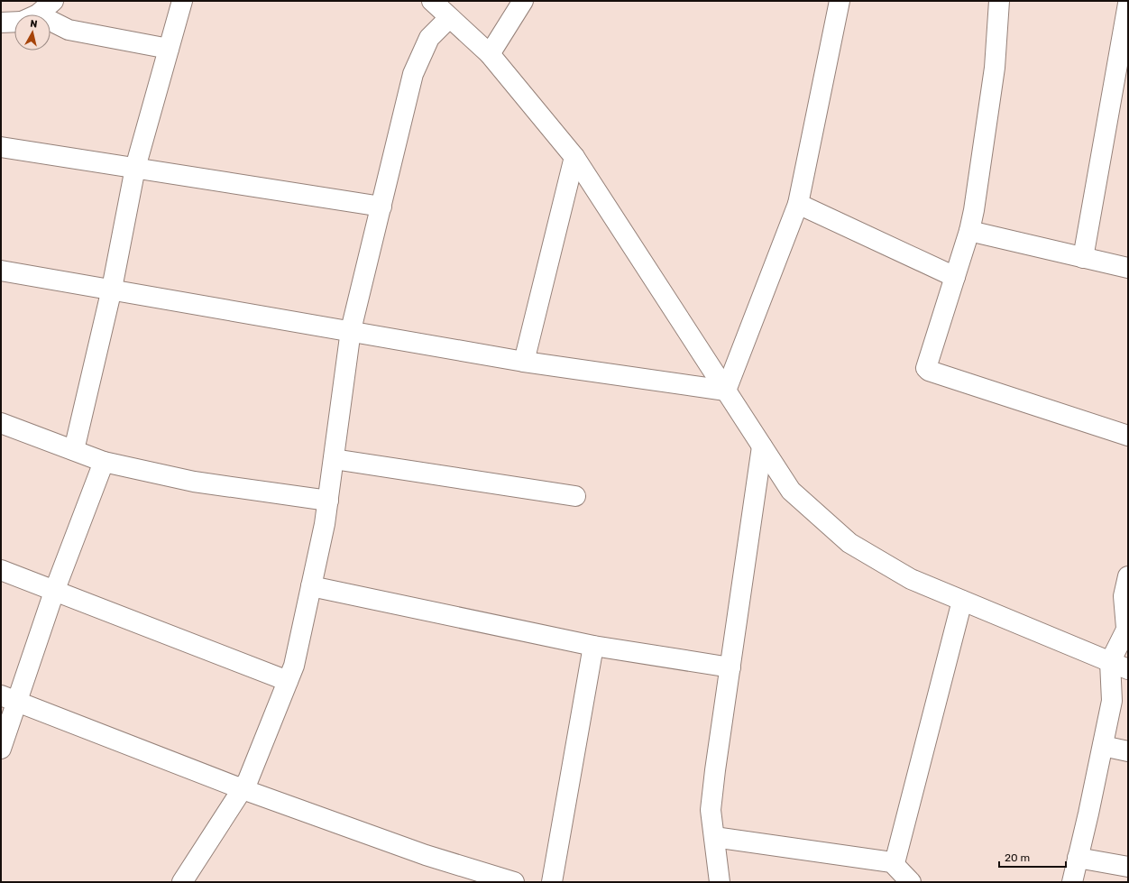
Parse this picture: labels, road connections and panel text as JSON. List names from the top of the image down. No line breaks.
{"scale_bar":"20 m","north":"top"}
